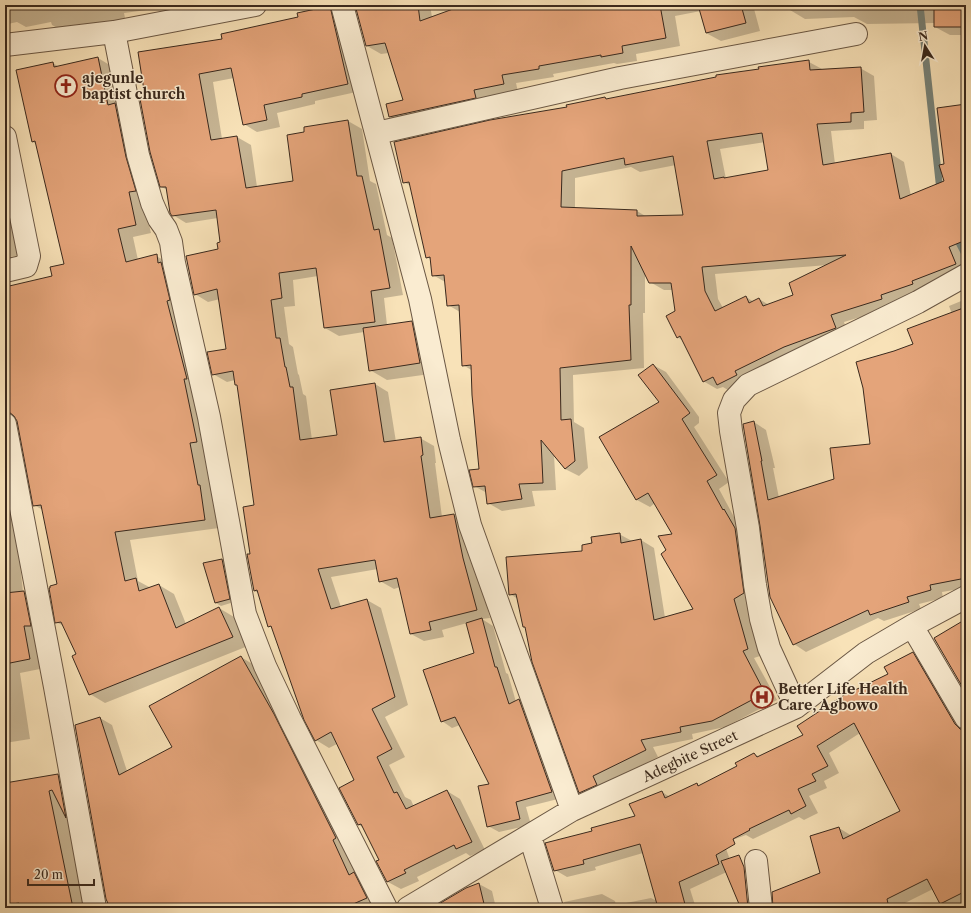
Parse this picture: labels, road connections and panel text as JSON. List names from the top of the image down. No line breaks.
{"streets":{"street":["Adegbite Street"]},"places":{"church":["ajegunle baptist church"],"hospital":["Better Life Health Care, Agbowo"]},"scale_bar":"20 m","north":"top"}
